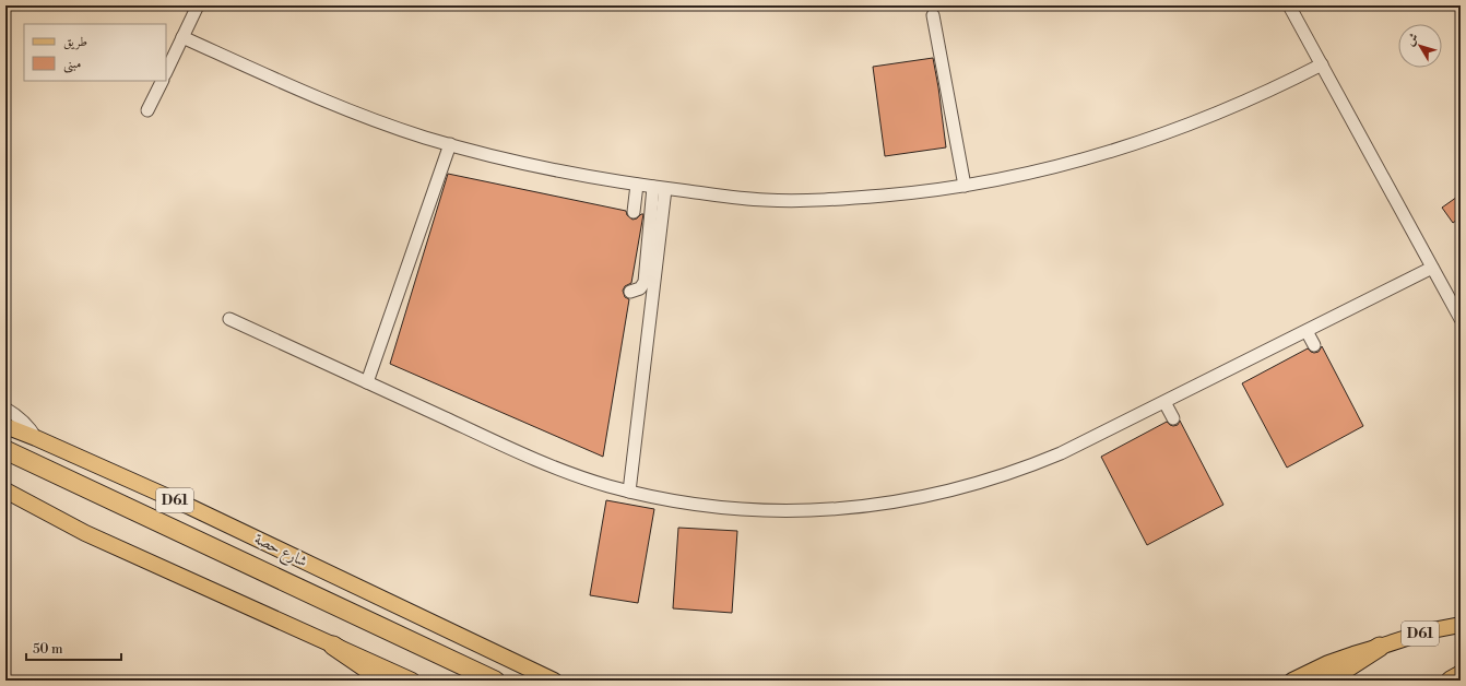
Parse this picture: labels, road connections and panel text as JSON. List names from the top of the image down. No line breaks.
{"streets":{"main road":["D61","شارع حصة"]},"legend":["طريق","مبنى"],"scale_bar":"50 m","north":"top left"}
